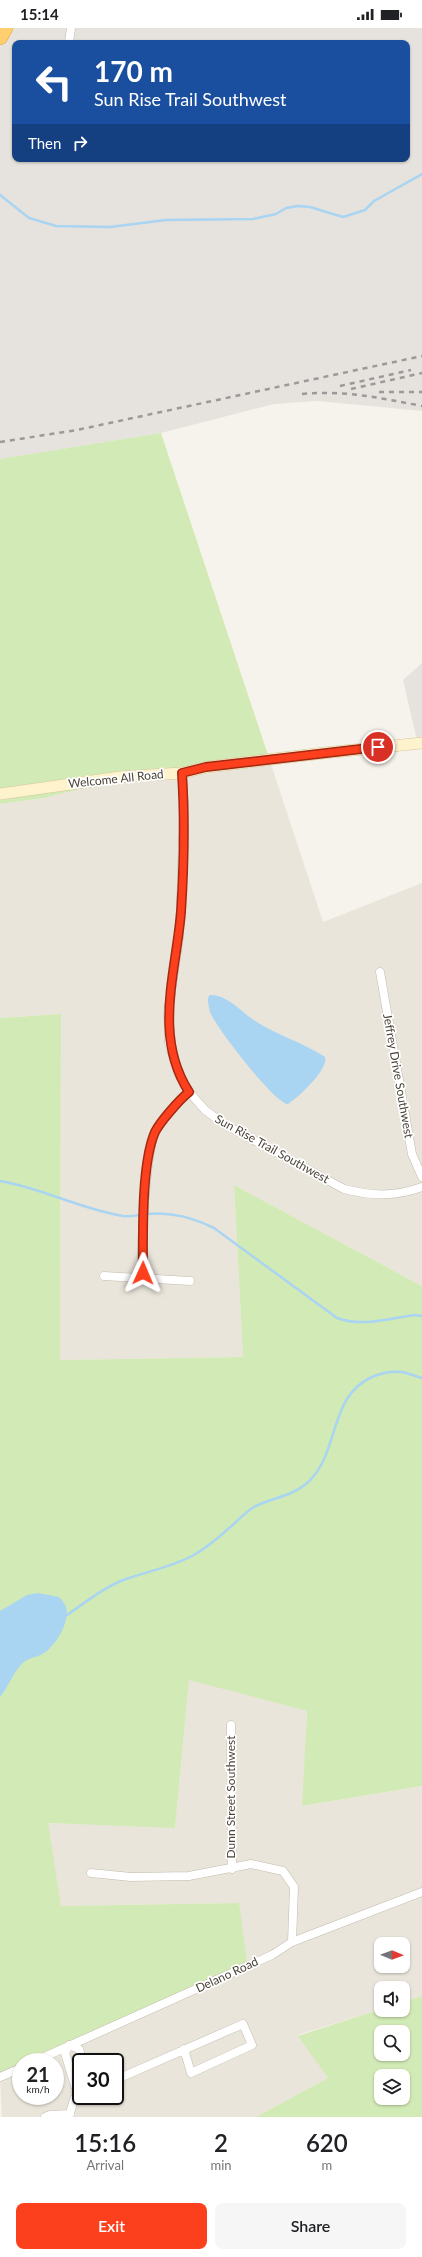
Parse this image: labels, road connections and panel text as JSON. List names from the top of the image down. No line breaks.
{"streets":{"street":["Welcome All Road","Jeffrey Drive Southwest","Sun Rise Trail Southwest","Dunn Street Southwest","Delano Road"]},"crossings":[["Welcome All Road","Sun Rise Trail Southwest"]],"north":"right","page":{"status":"15:14","turn":["170 m","Sun Rise Trail Southwest"],"then":"Then","speed":"21 km/h","limit":"30","eta":["15:16","Arrival","2","min","620","m"],"buttons":["Exit","Share"]}}
